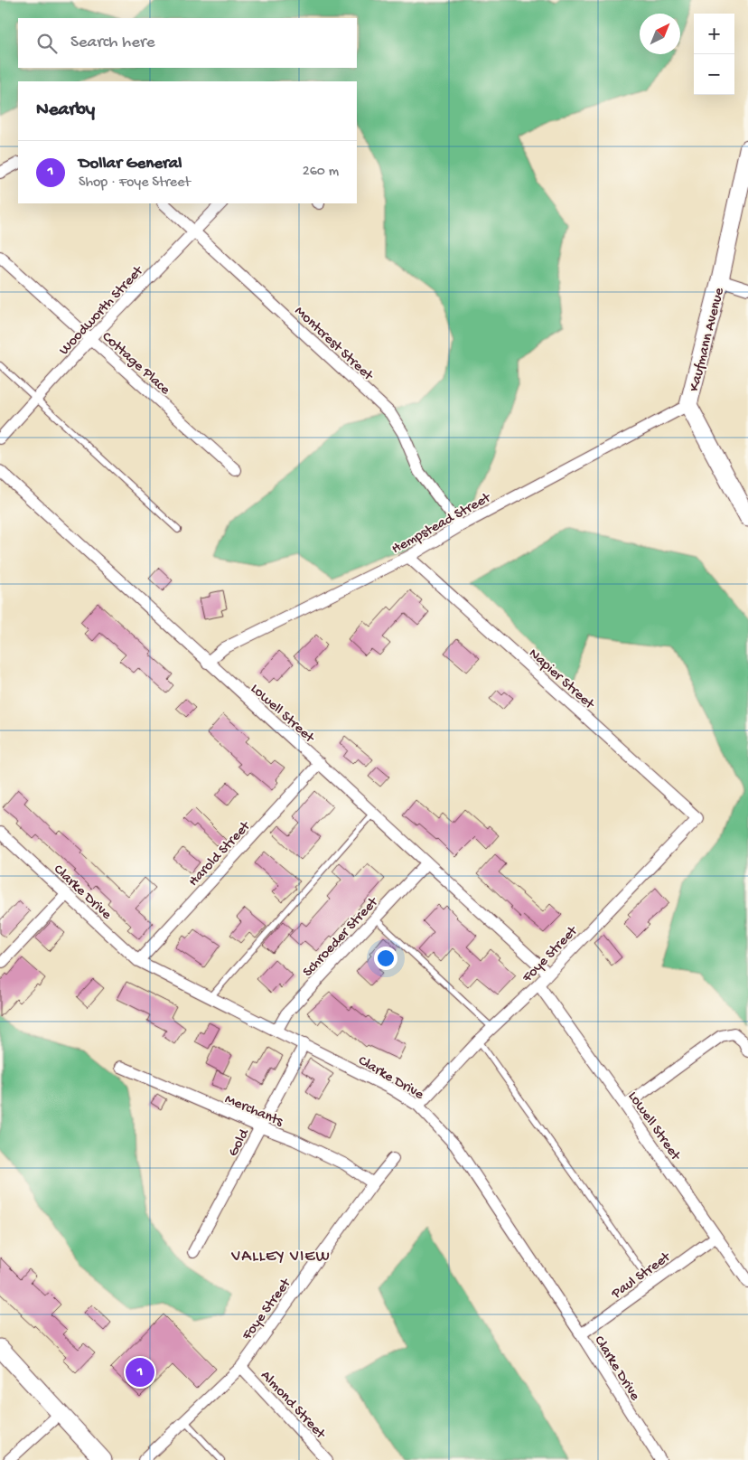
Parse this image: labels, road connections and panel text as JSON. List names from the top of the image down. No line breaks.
{"streets":{"main road":["Kaufmann Avenue"],"street":["Woodworth Street","Montcrest Street","Cottage Place","Hempstead Street","Napier Street","Lowell Street","Harold Street","Clarke Drive","Schroeder Street","Foye Street","Merchants","Gold","Paul Street","Almond Street"]},"crossings":[["Woodworth Street","Montcrest Street"],["Woodworth Street","Cottage Place"],["Kaufmann Avenue","Hempstead Street"],["Montcrest Street","Hempstead Street"],["Hempstead Street","Napier Street"],["Hempstead Street","Lowell Street"],["Napier Street","Foye Street"],["Lowell Street","Harold Street"],["Lowell Street","Schroeder Street"],["Lowell Street","Foye Street"],["Lowell Street","Paul Street"],["Harold Street","Clarke Drive"],["Clarke Drive","Schroeder Street"],["Clarke Drive","Foye Street"],["Clarke Drive","Gold"],["Clarke Drive","Paul Street"],["Foye Street","Merchants"],["Foye Street","Almond Street"],["Merchants","Gold"]],"districts":["VALLEY VIEW"],"north":"top right","page":{"map_buttons":["+","−"],"search":"Search here","heading":"Nearby","list":[{"mark":"1","name":"Dollar General","note":"Shop · Foye Street","value":"260 m"}],"pins":"1"}}
